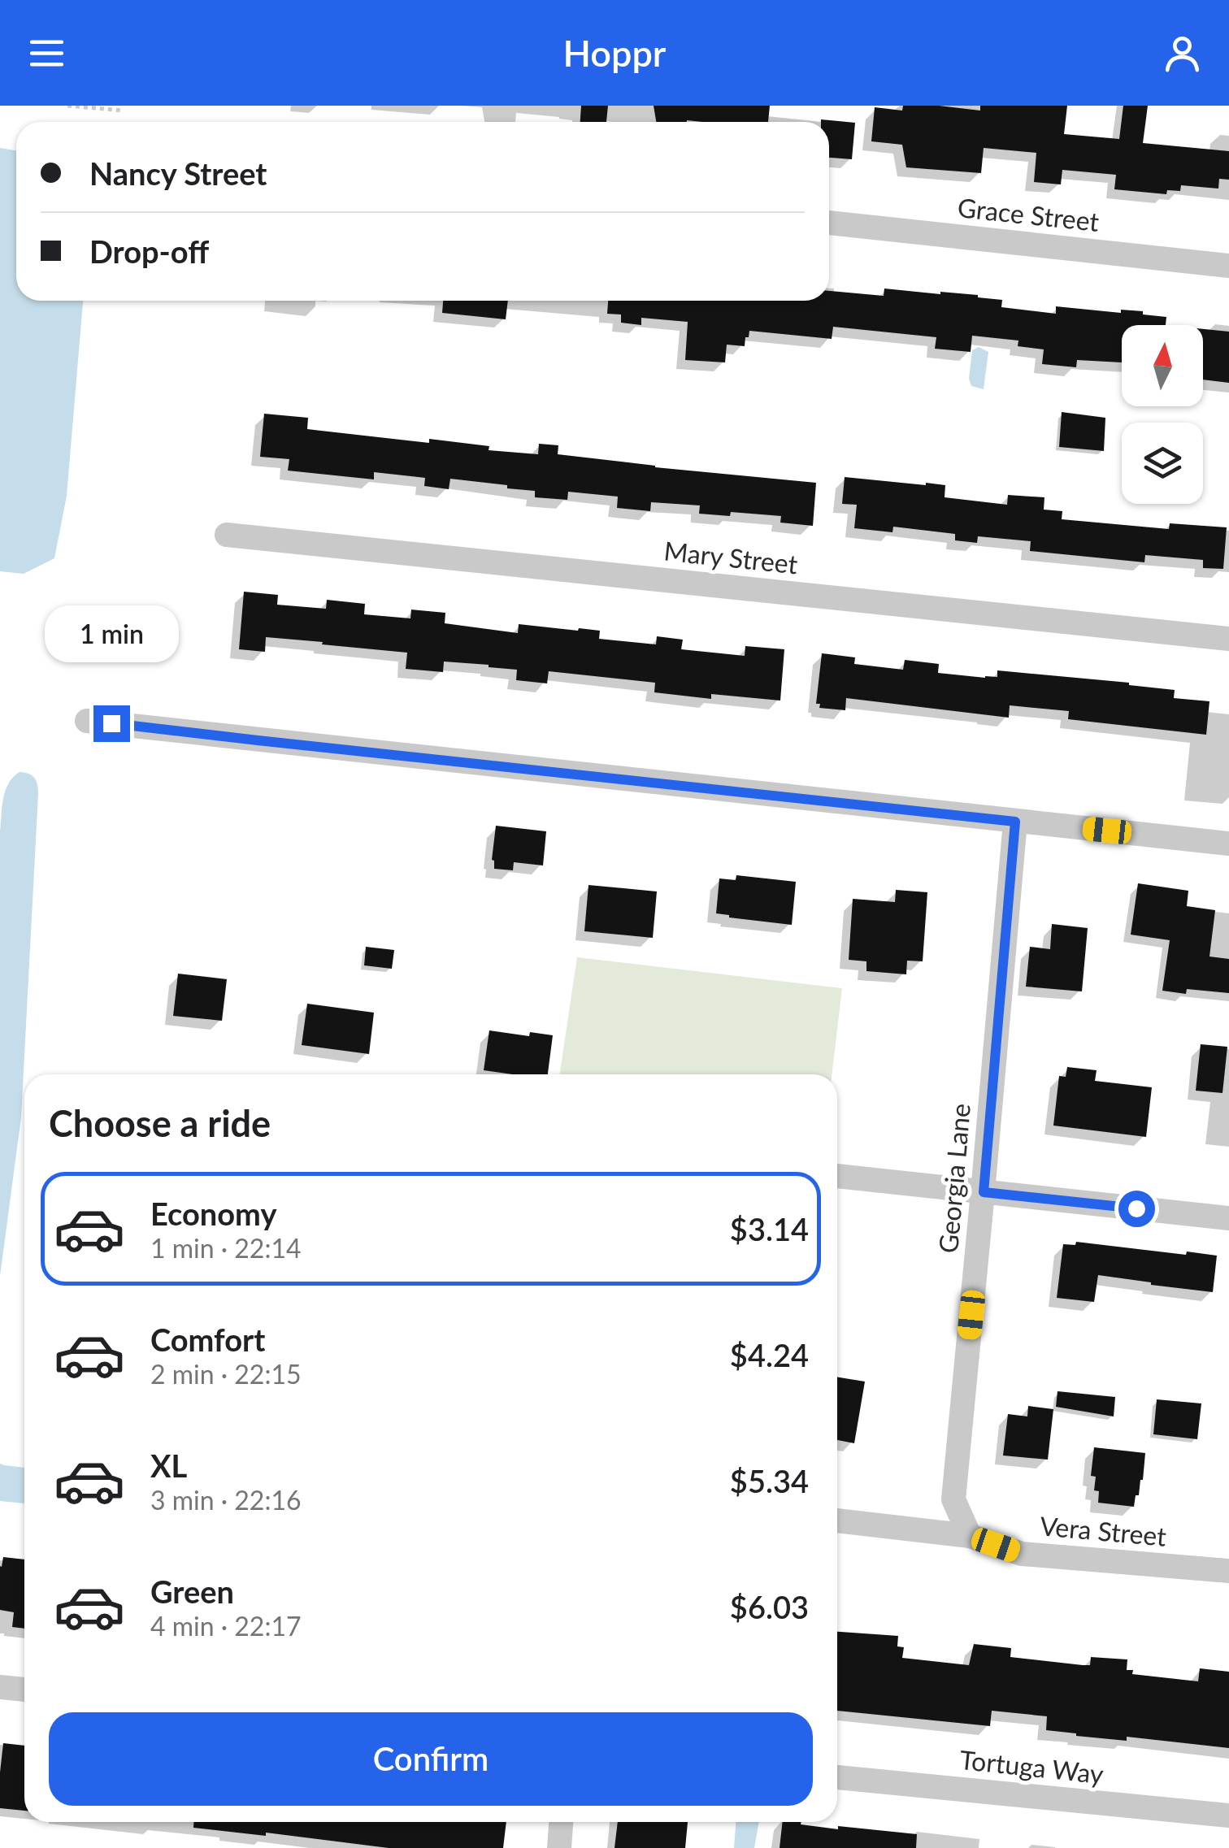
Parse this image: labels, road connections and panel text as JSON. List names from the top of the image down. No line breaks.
{"streets":{"street":["Grace Street","Mary Street","Georgia Lane","Vera Street","Tortuga Way"]},"crossings":[["Georgia Lane","Vera Street"]],"north":"top","page":{"header":"Hoppr","banner":["Nancy Street","Drop-off"],"bubble":"1 min","heading":"Choose a ride","list":[{"name":"Economy","note":"1 min · 22:14","value":"$3.14"},{"name":"Comfort","note":"2 min · 22:15","value":"$4.24"},{"name":"XL","note":"3 min · 22:16","value":"$5.34"},{"name":"Green","note":"4 min · 22:17","value":"$6.03"}],"buttons":"Confirm"}}
